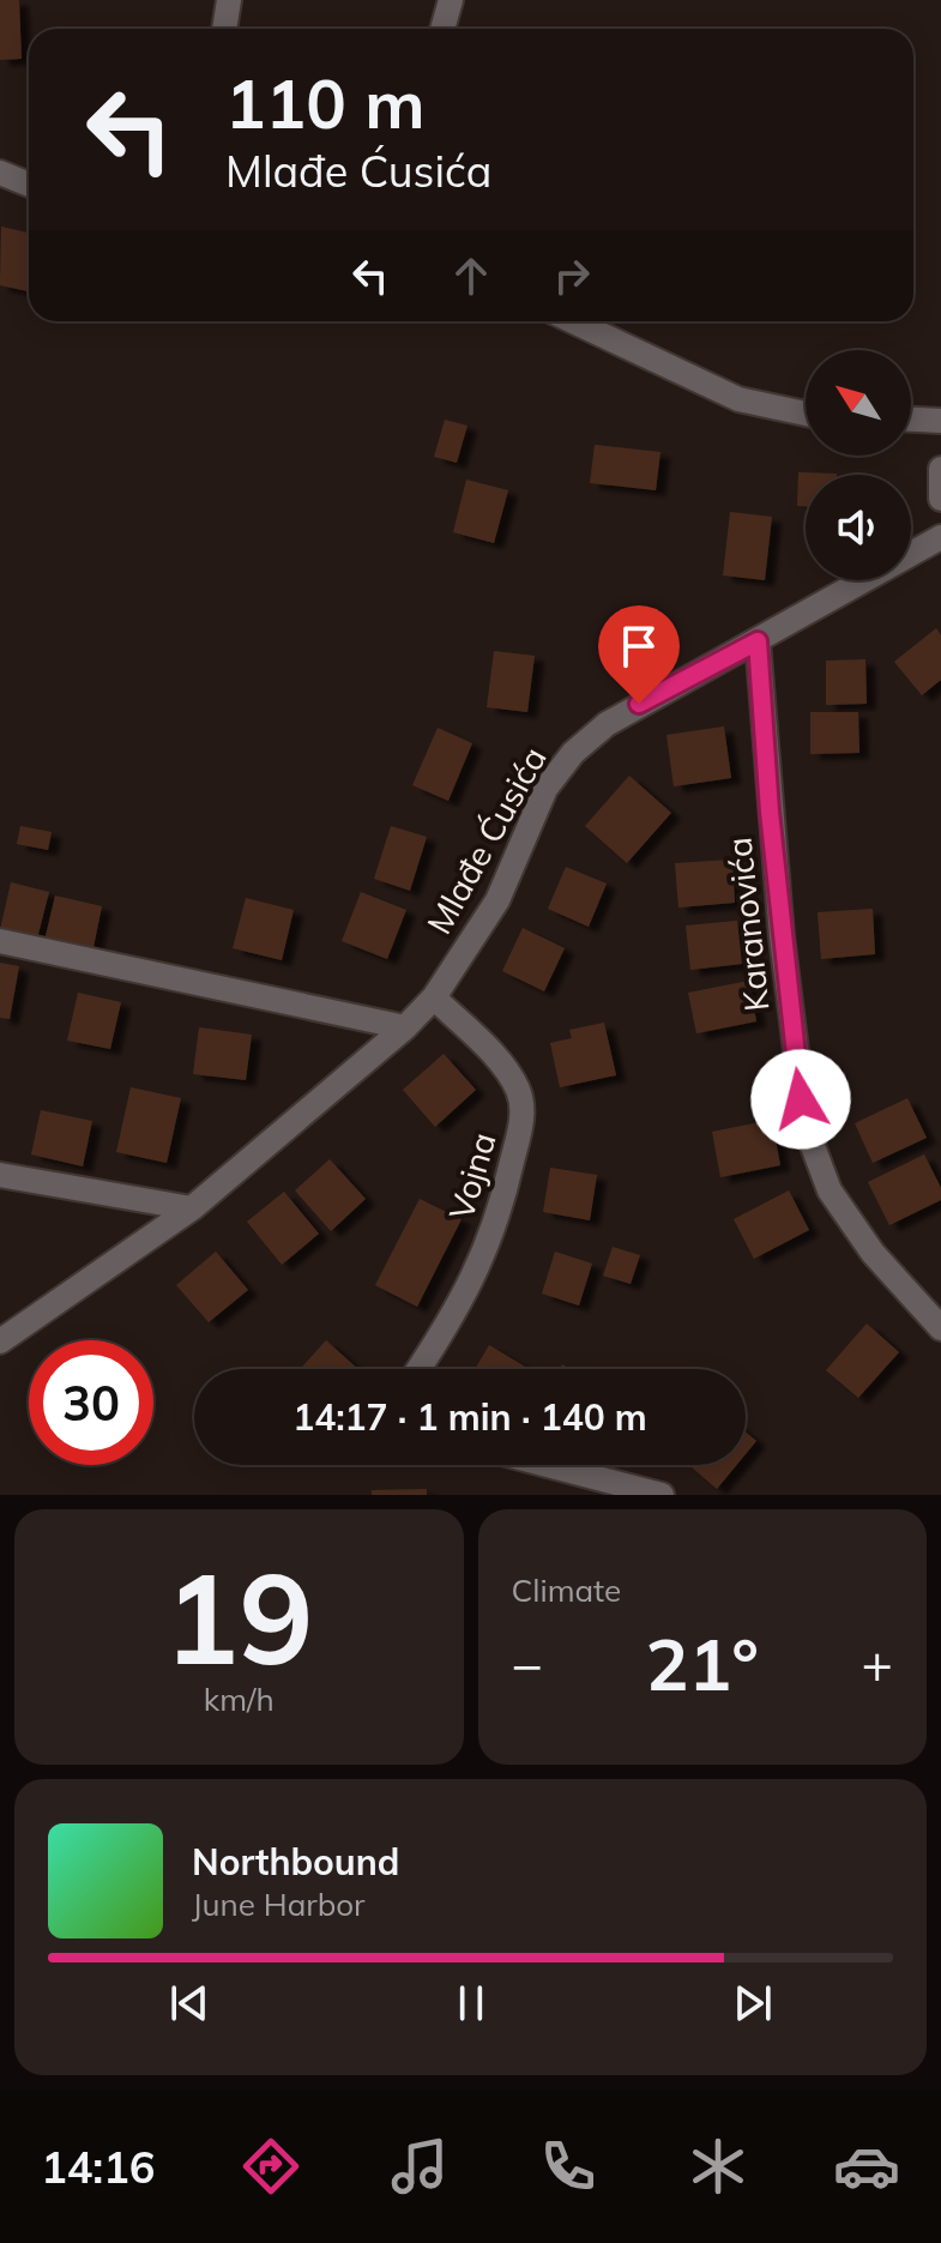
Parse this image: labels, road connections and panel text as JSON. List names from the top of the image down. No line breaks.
{"streets":{"street":["Mlađe Ćusića","Karanovića","Vojna"]},"crossings":[["Mlađe Ćusića","Karanovića"],["Mlađe Ćusića","Vojna"]],"north":"top left","page":{"turn":["110 m","Mlađe Ćusića"],"limit":"30","trip":"14:17 · 1 min · 140 m","tile":[["19","km/h"],"Climate"],"heat":["−","21°","+"],"song":["Northbound","June Harbor"],"tabs":"14:16"}}
